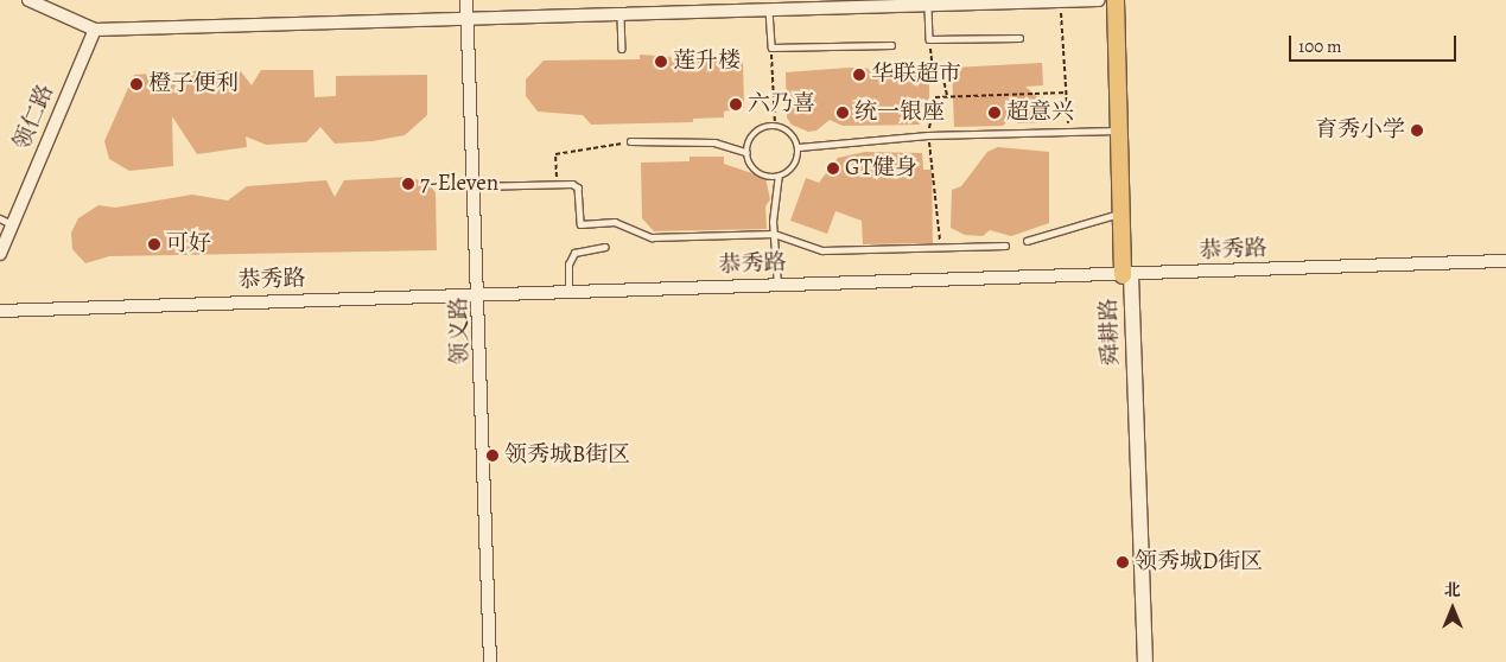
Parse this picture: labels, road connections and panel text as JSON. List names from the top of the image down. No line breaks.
{"streets":{"main road":["舜耕路"],"street":["领仁路","恭秀路","领义路"]},"crossings":[["恭秀路","领义路"],["恭秀路","舜耕路"]],"places":["莲升楼","华联超市","橙子便利","六乃喜","统一银座","超意兴","育秀小学","GT健身","7-Eleven","可好","领秀城B街区","领秀城D街区"],"scale_bar":"100 m","north":"top"}
